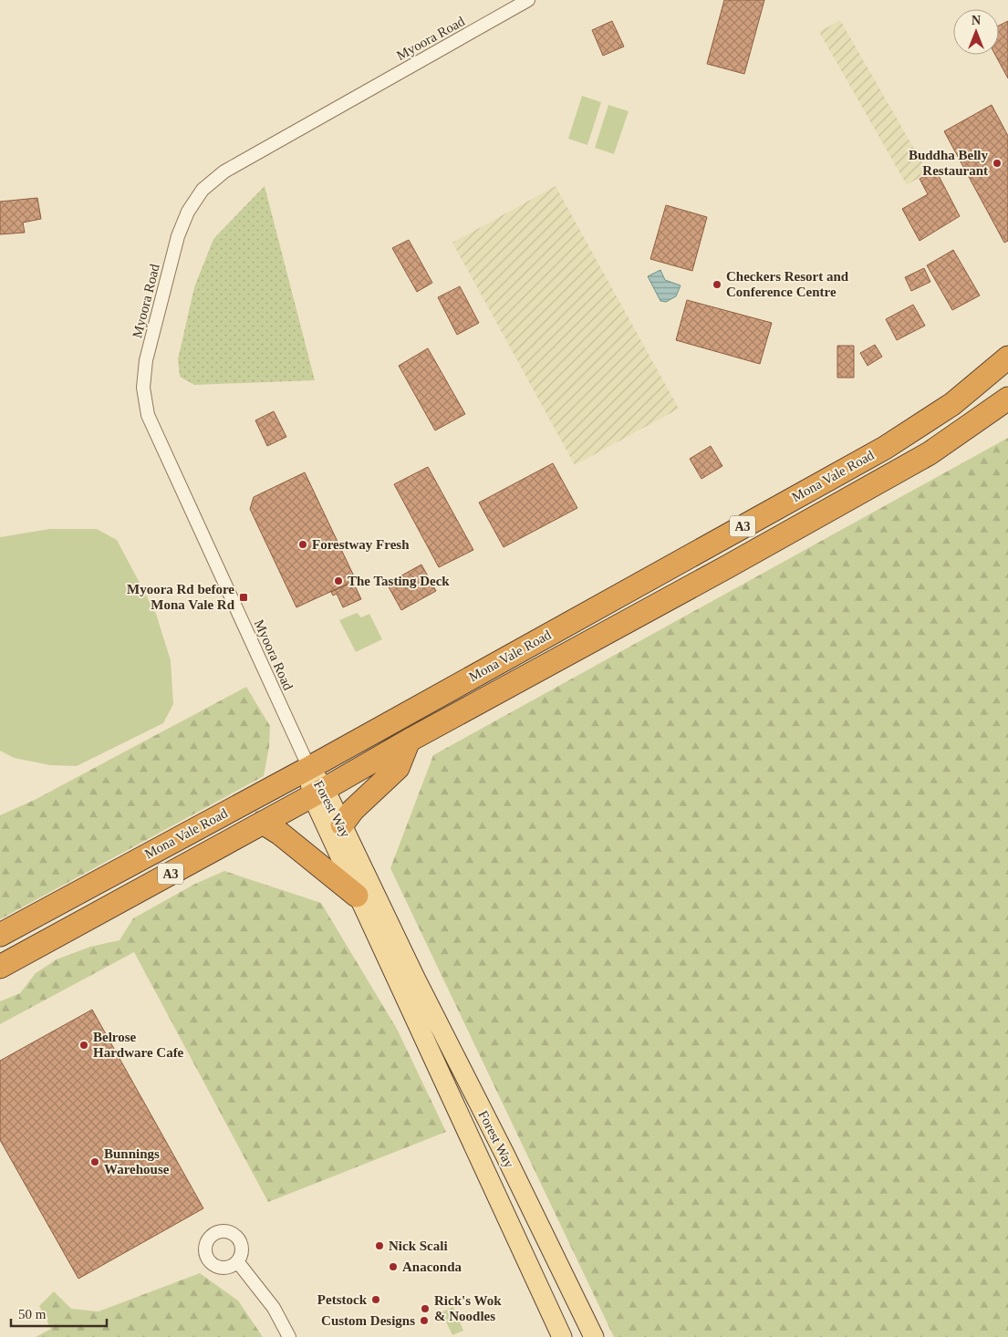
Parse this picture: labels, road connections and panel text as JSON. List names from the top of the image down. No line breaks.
{"streets":{"highway":["Mona Vale Road","A3"],"main road":["Forest Way"],"street":["Myoora Road"]},"crossings":[["Myoora Road","Mona Vale Road"],["Myoora Road","Forest Way"],["Mona Vale Road","Forest Way"]],"places":{"other":["Buddha Belly Restaurant","Checkers Resort and Conference Centre","Forestway Fresh","The Tasting Deck","Belrose Hardware Cafe","Bunnings Warehouse","Nick Scali","Anaconda","Petstock","Rick's Wok & Noodles","Custom Designs"],"transit":["Myoora Rd before Mona Vale Rd"]},"scale_bar":"50 m","north":"top"}
